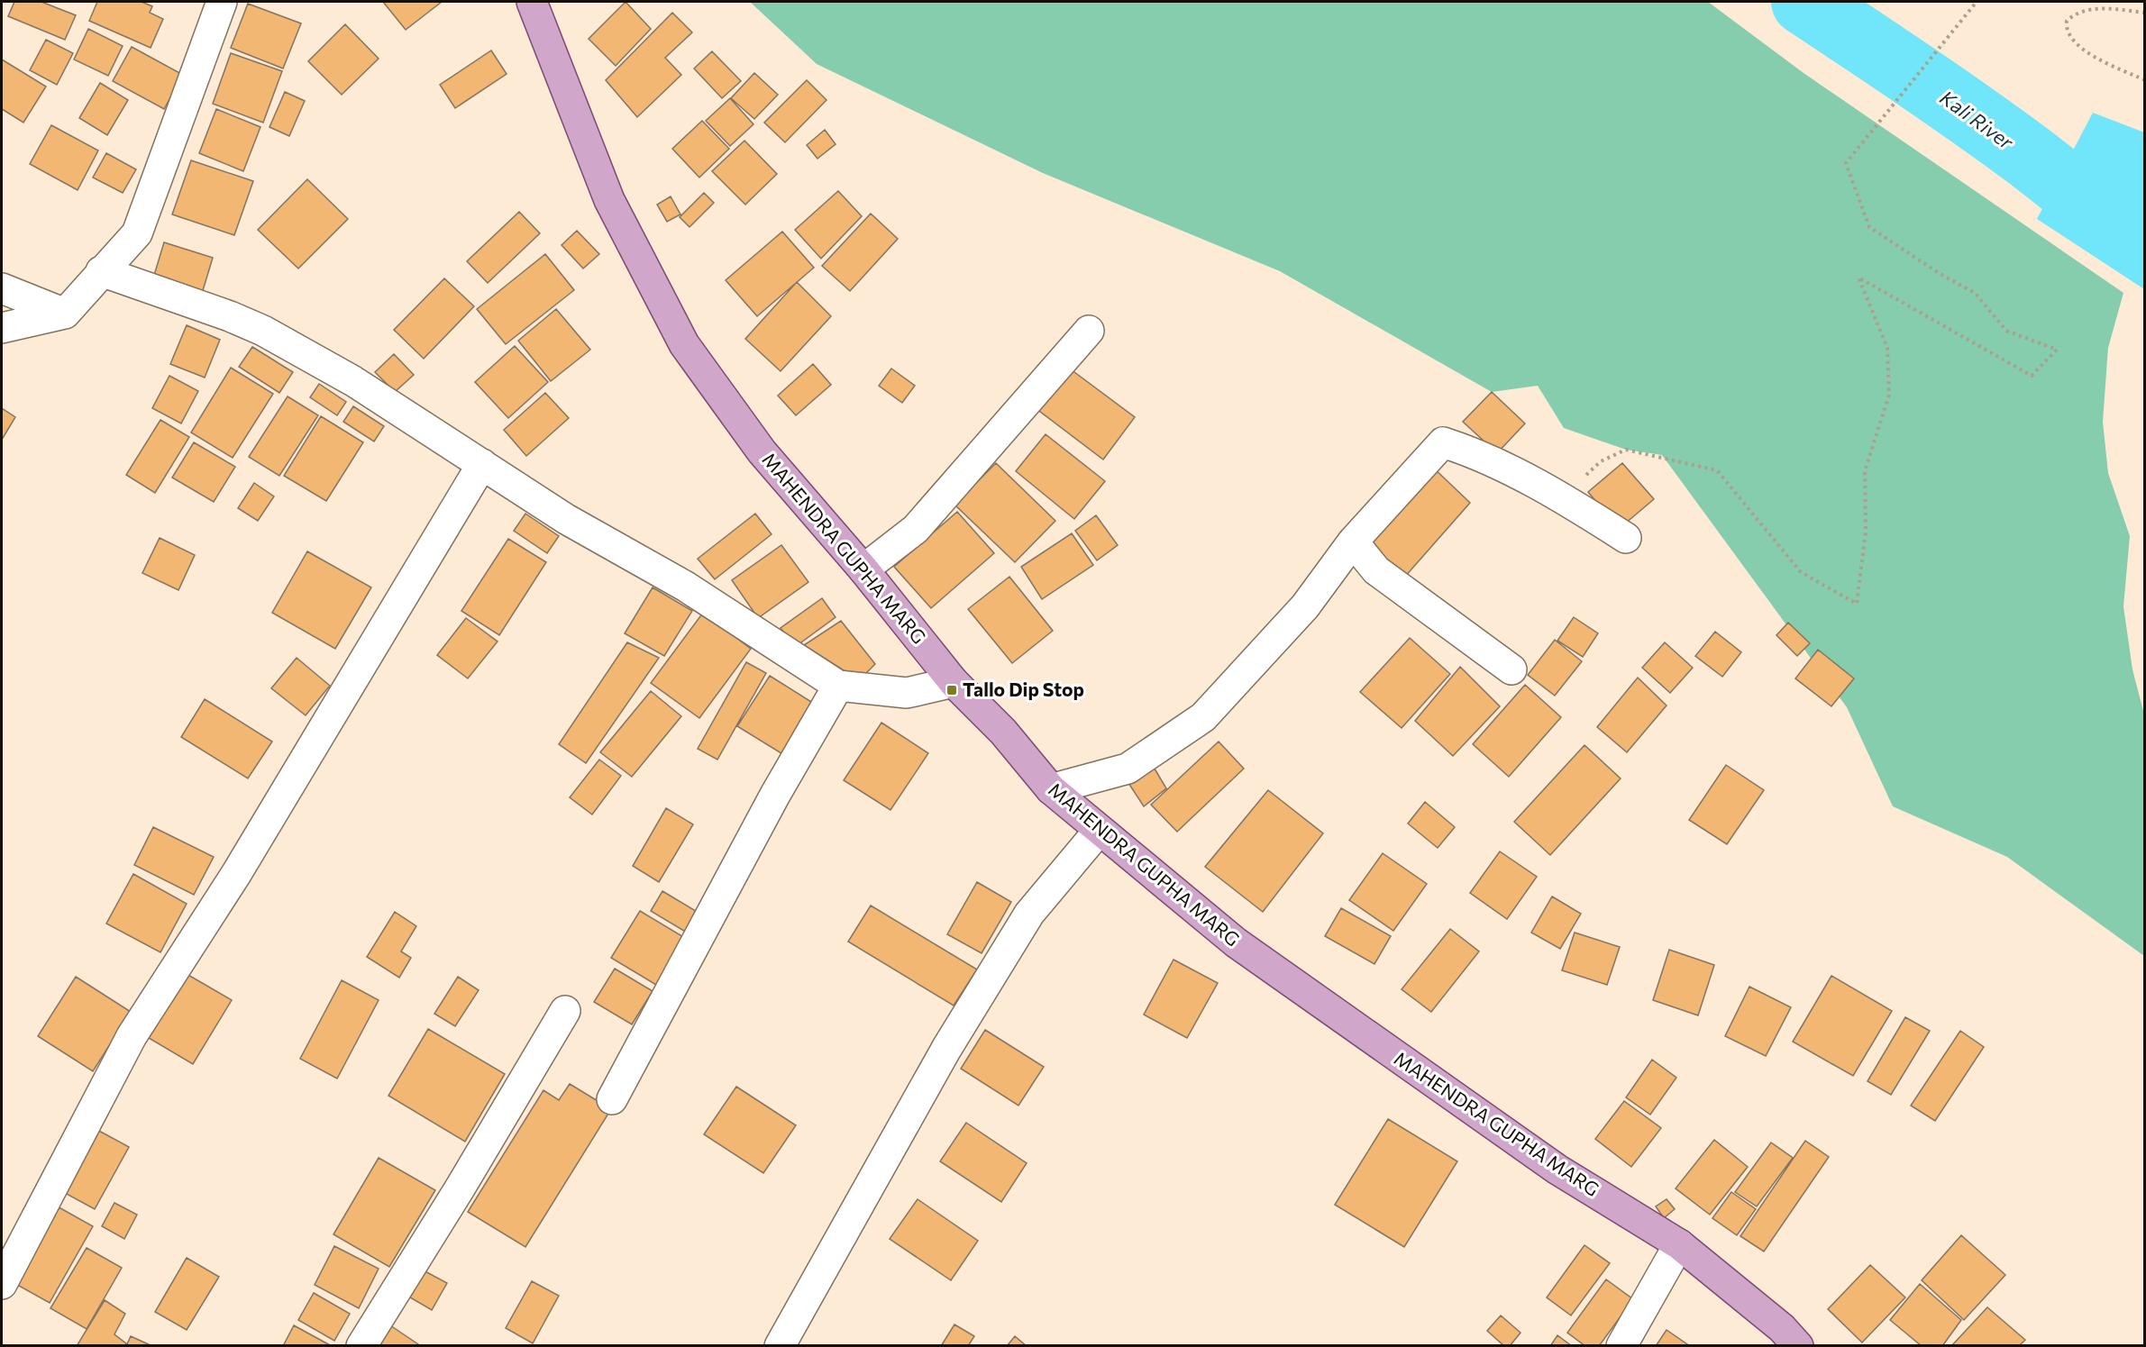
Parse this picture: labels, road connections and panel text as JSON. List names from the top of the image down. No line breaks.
{"streets":{"main road":["MAHENDRA GUPHA MARG"]},"water":["Kali River"],"places":{"transit":["Tallo Dip Stop"]}}
